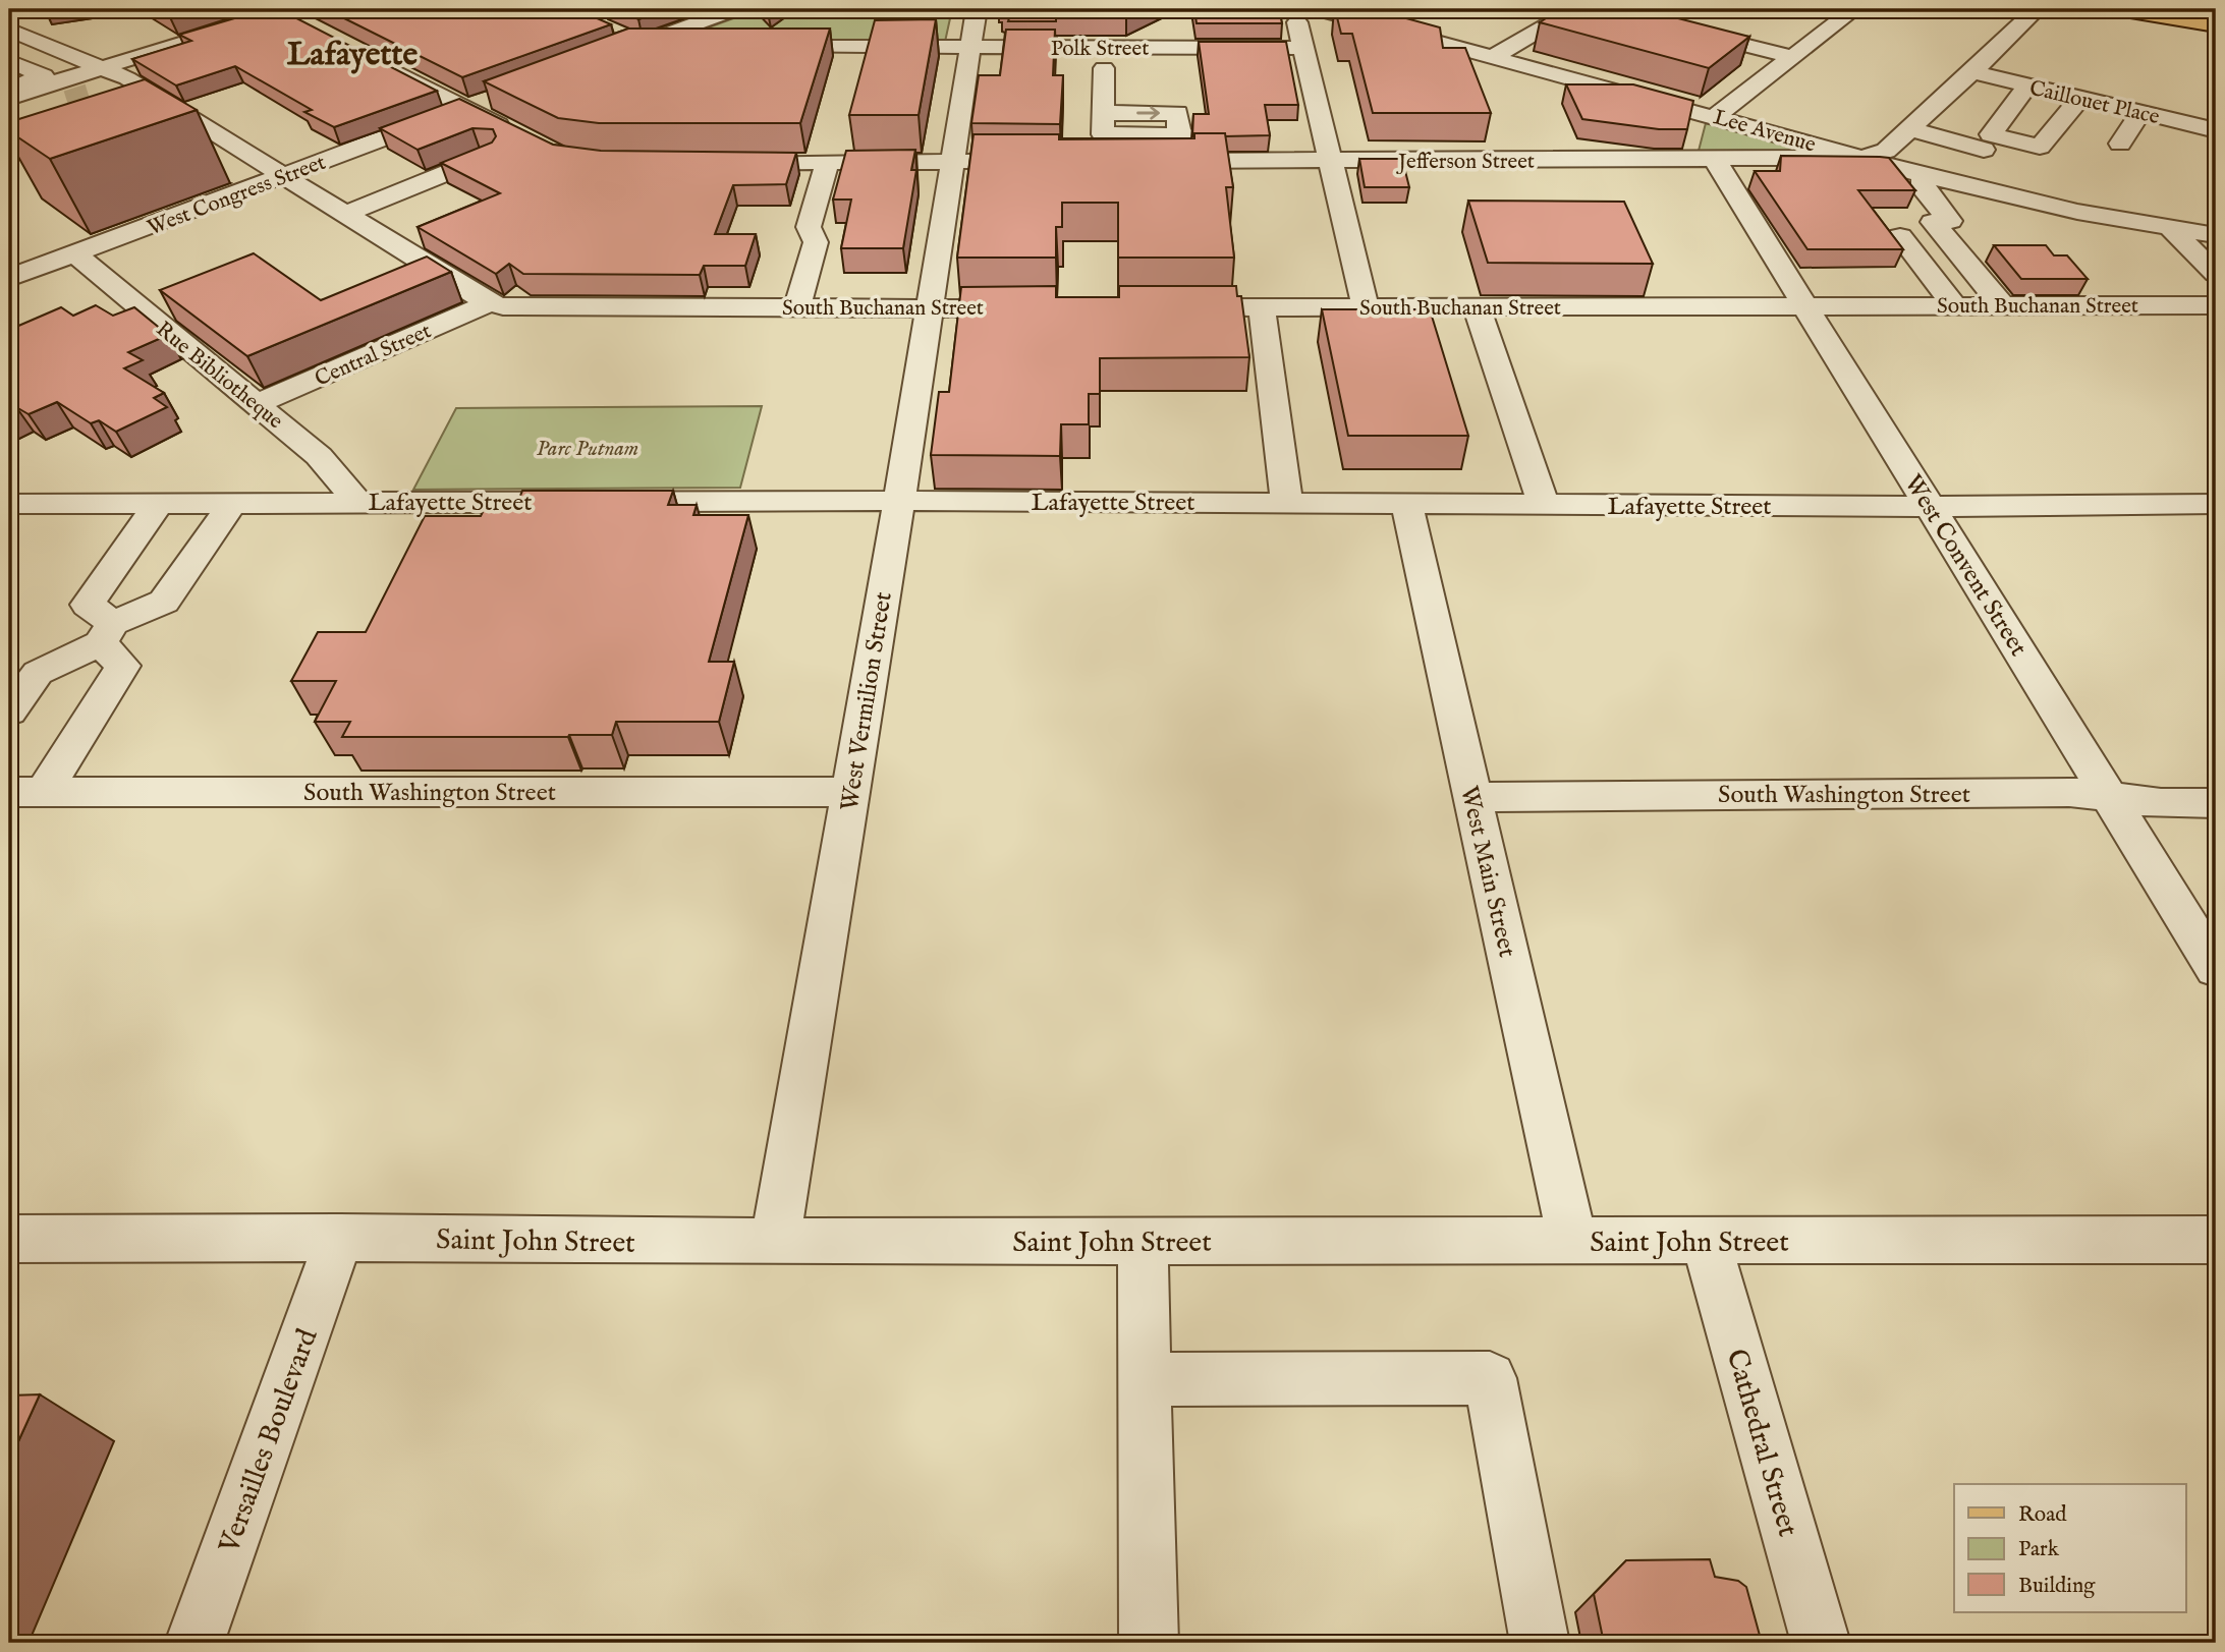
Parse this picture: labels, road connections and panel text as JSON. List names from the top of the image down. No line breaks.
{"streets":{"street":["Polk Street","Caillouet Place","Lee Avenue","Jefferson Street","West Congress Street","South Buchanan Street","Central Street","Rue Bibliotheque","Lafayette Street","West Convent Street","West Vermilion Street","South Washington Street","West Main Street","Saint John Street","Versailles Boulevard","Cathedral Street"]},"crossings":[["Polk Street","West Vermilion Street"],["Caillouet Place","Jefferson Street"],["Lee Avenue","Jefferson Street"],["Jefferson Street","West Convent Street"],["West Congress Street","South Buchanan Street"],["West Congress Street","Rue Bibliotheque"],["South Buchanan Street","Central Street"],["South Buchanan Street","West Convent Street"],["South Buchanan Street","West Vermilion Street"],["Central Street","Rue Bibliotheque"],["Rue Bibliotheque","Lafayette Street"],["Lafayette Street","West Convent Street"],["Lafayette Street","West Vermilion Street"],["Lafayette Street","West Main Street"],["West Convent Street","South Washington Street"],["West Vermilion Street","South Washington Street"],["West Vermilion Street","Saint John Street"],["South Washington Street","West Main Street"],["West Main Street","Saint John Street"],["Saint John Street","Versailles Boulevard"],["Saint John Street","Cathedral Street"]],"districts":["Lafayette"],"parks":["Parc Putnam"],"legend":["Road","Park","Building"]}
